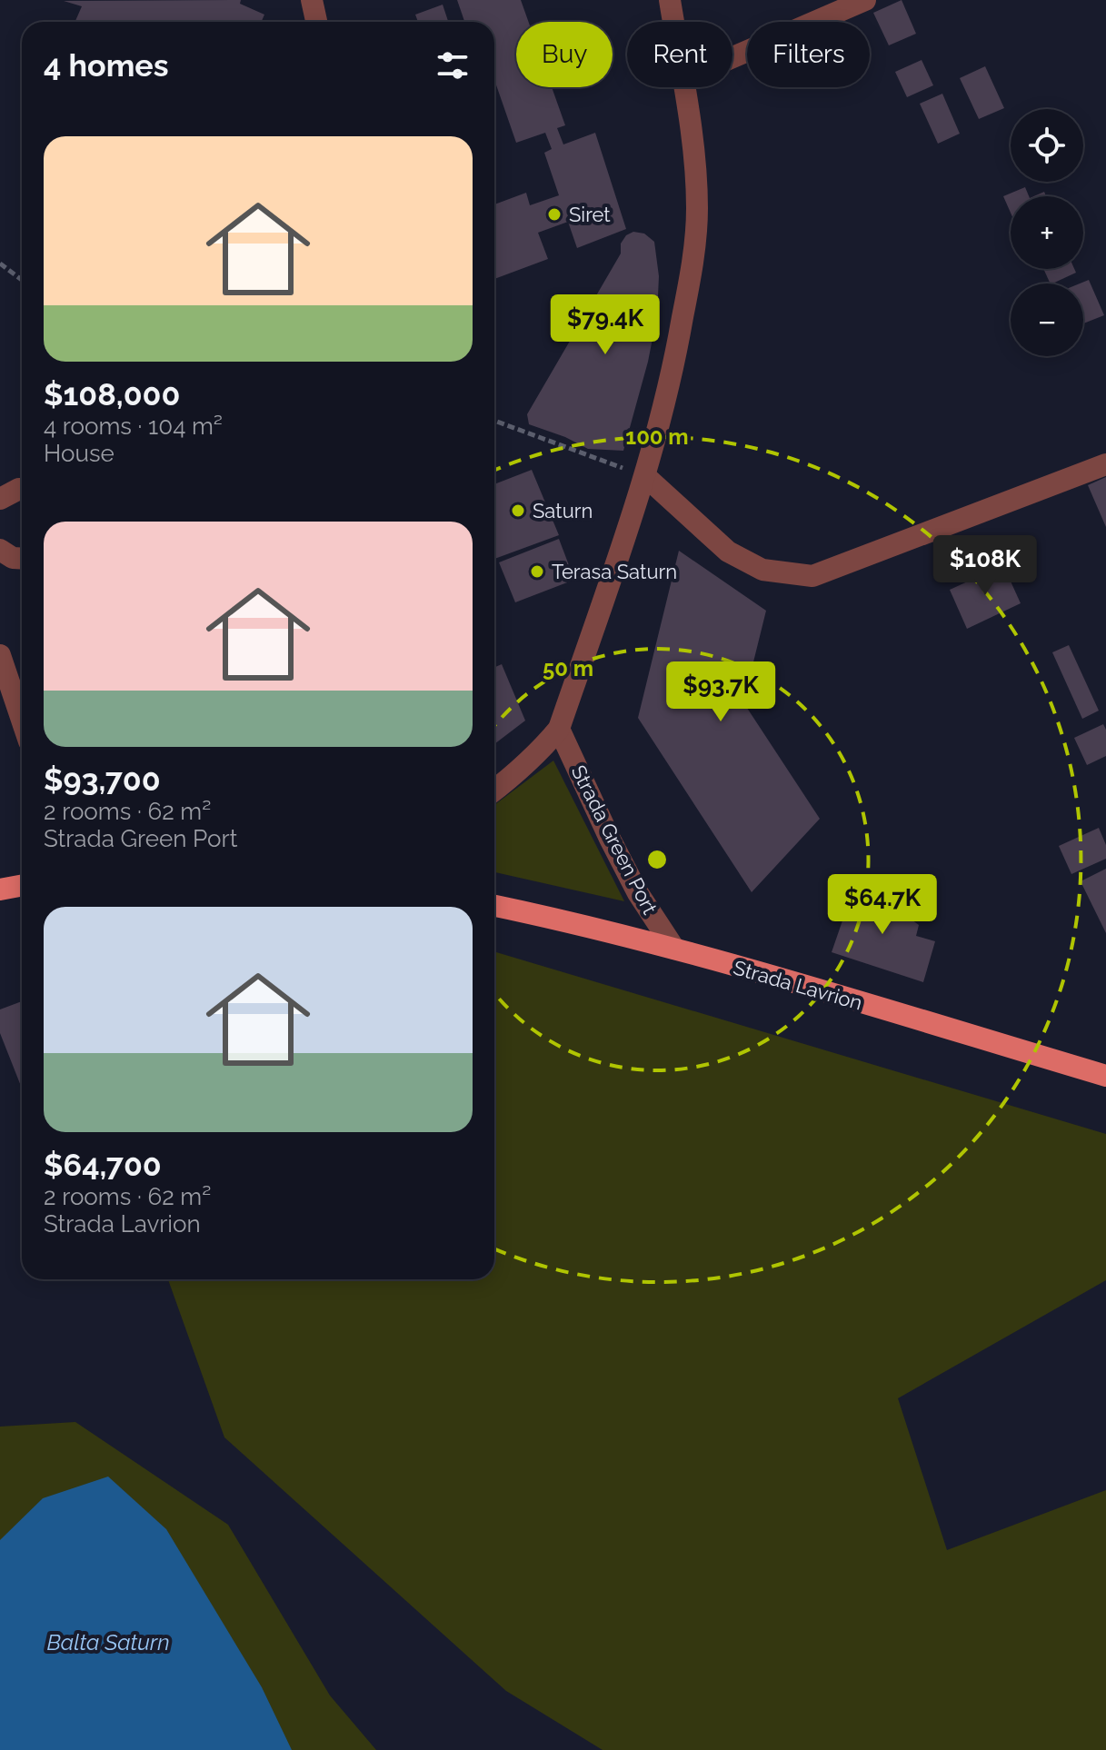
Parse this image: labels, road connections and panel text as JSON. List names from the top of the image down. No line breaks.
{"streets":{"main road":["Strada Lavrion"],"street":["Strada Green Port"]},"crossings":[["Strada Green Port","Strada Lavrion"]],"water":["Balta Saturn"],"places":["Siret","Saturn","Terasa Saturn"],"page":{"chip":["Buy","Rent","Filters"],"heading":"4 homes","map_buttons":["+","−"],"list":[{"name":"$108,000","note":"4 rooms · 104 m² · House"},{"name":"$93,700","note":"2 rooms · 62 m² · Strada Green Port"},{"name":"$64,700","note":"2 rooms · 62 m² · Strada Lavrion"}],"price":["$79.4K","$108K","$93.7K","$64.7K"]},"rings":["100 m","50 m"]}
